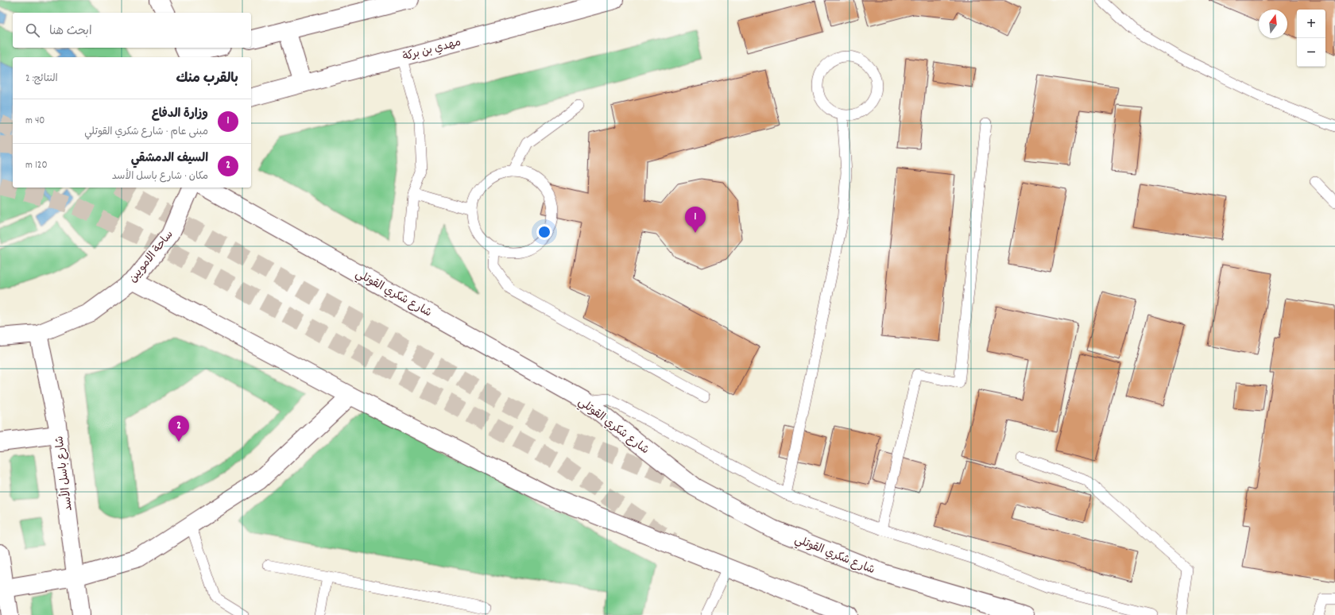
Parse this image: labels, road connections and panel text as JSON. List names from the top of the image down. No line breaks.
{"streets":{"main road":["مهدي بن بركة","ساحة الامويين","شارع شكري القوتلي","شارع باسل الأسد"]},"crossings":[["ساحة الامويين","شارع باسل الأسد"]],"north":"top","page":{"map_buttons":["+","−"],"search":"ابحث هنا","heading":["بالقرب منك","النتائج: 2"],"list":[{"mark":"1","name":"وزارة الدفاع","note":"مبنى عام · شارع شكري القوتلي","value":"40 m"},{"mark":"2","name":"السيف الدمشقي","note":"مكان · شارع باسل الأسد","value":"120 m"}],"pins":["1","2"]}}
